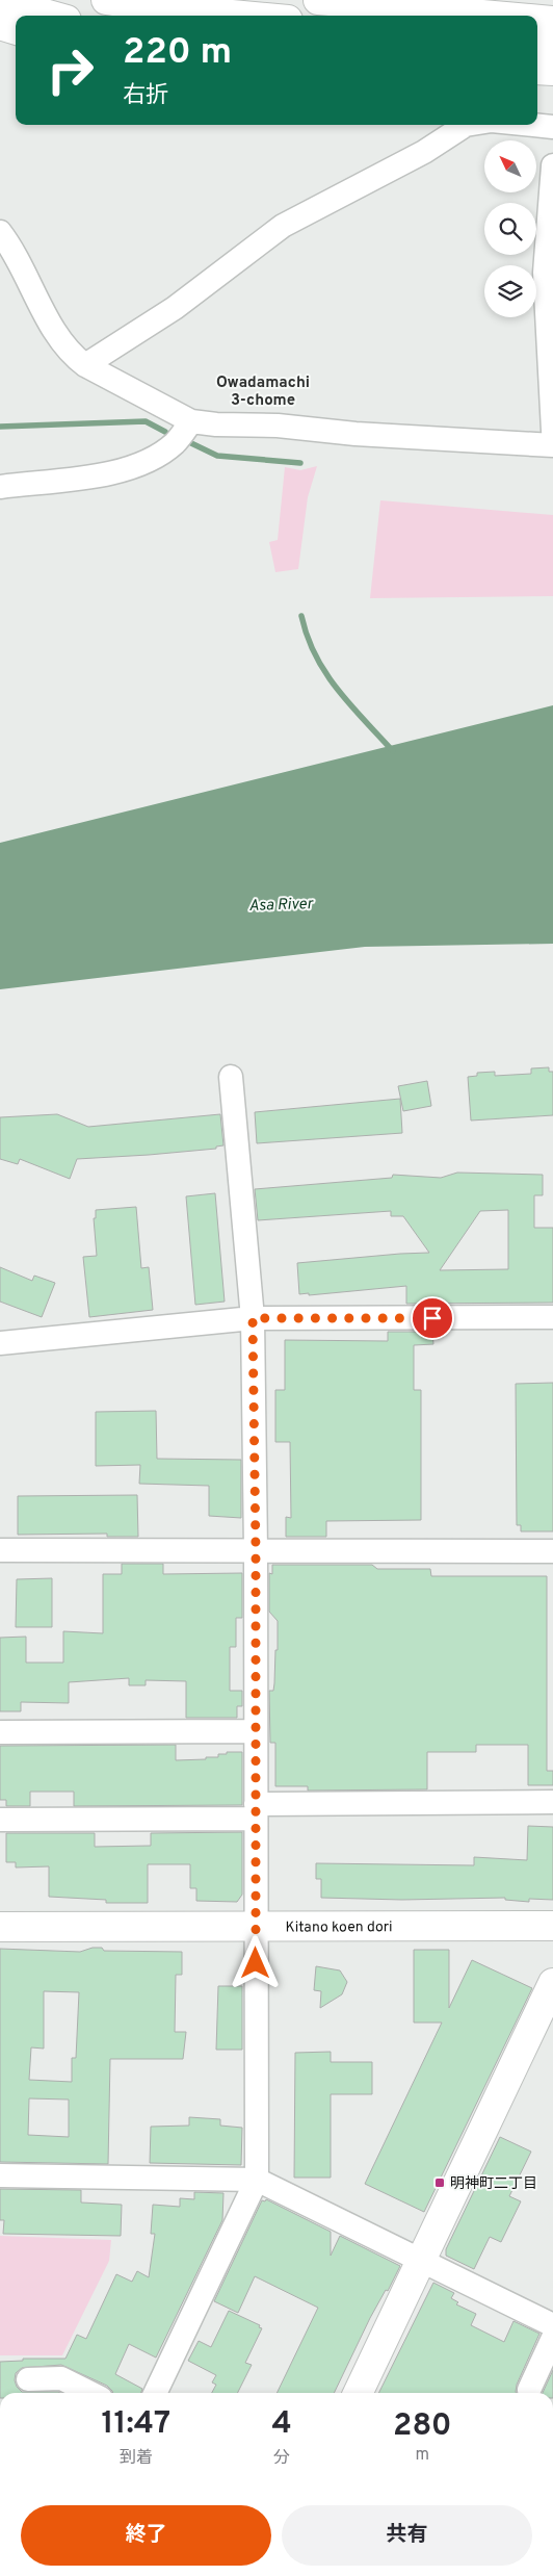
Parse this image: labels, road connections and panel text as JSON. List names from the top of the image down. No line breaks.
{"streets":{"main road":["Kitano koen dori"]},"districts":["Owadamachi 3-chome"],"water":["Asa River"],"places":{"transit":["明神町二丁目"]},"north":"top left","page":{"turn":["220 m","右折"],"eta":["11:47","到着","4","分","280","m"],"buttons":["終了","共有"]}}
